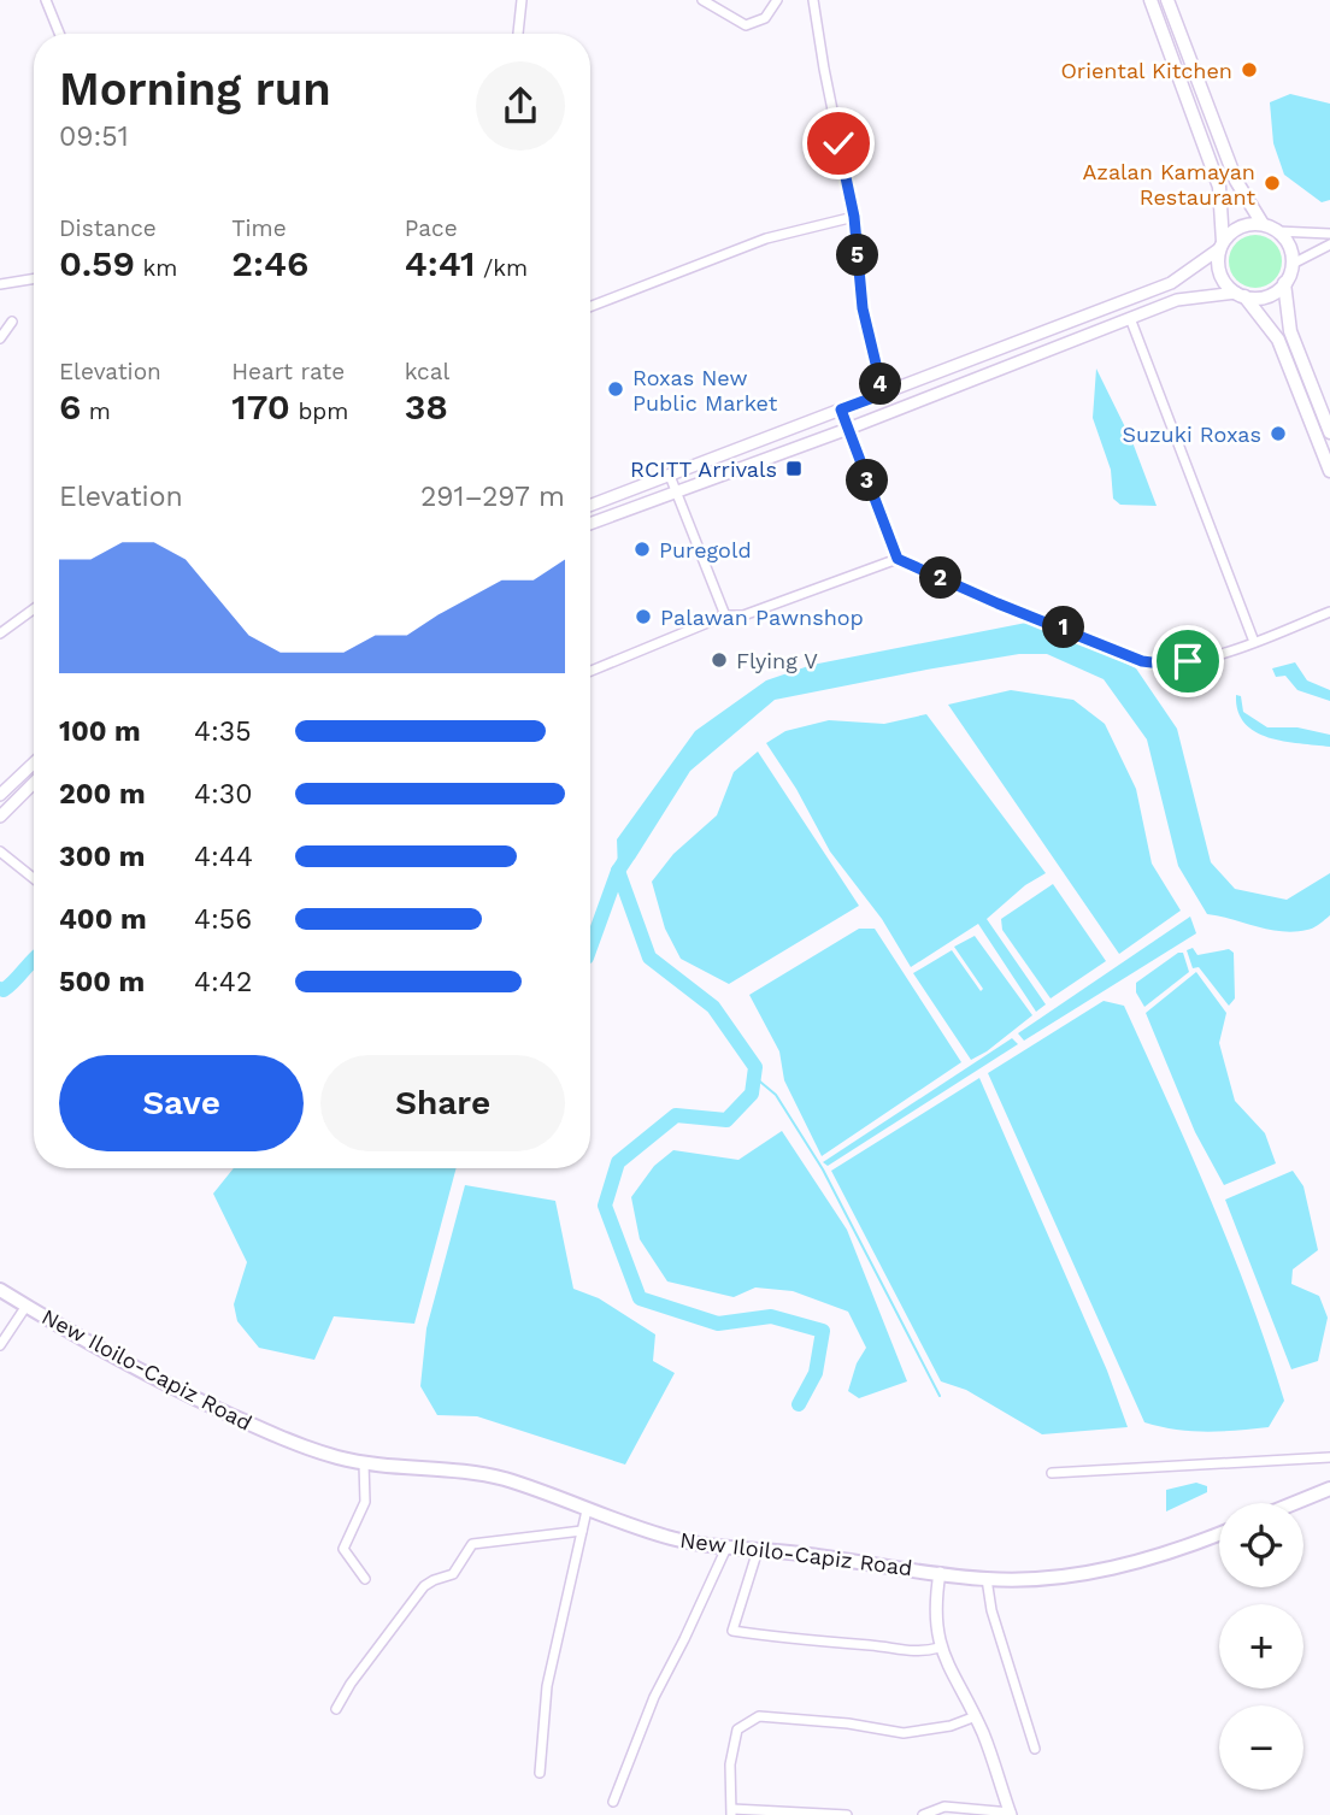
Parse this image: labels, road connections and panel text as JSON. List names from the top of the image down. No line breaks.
{"streets":{"highway":["New Iloilo-Capiz Road"]},"places":{"other":["Oriental Kitchen","Azalan Kamayan Restaurant","Roxas New Public Market","Suzuki Roxas","Puregold","Palawan Pawnshop","Flying V"],"transit":["RCITT Arrivals"]},"page":{"heading":["Morning run","09:51"],"stats":[["Distance","0.59 km"],["Time","2:46"],["Pace","4:41 /km"],["Elevation","6 m"],["Heart rate","170 bpm"],["kcal","38"]],"pins":["5","4","3","2","1"],"chart":["Elevation","291–297 m"],"list":[{"name":"100 m","note":"4:35"},{"name":"200 m","note":"4:30"},{"name":"300 m","note":"4:44"},{"name":"400 m","note":"4:56"},{"name":"500 m","note":"4:42"}],"buttons":["Save","Share"],"map_buttons":["+","−"]}}
